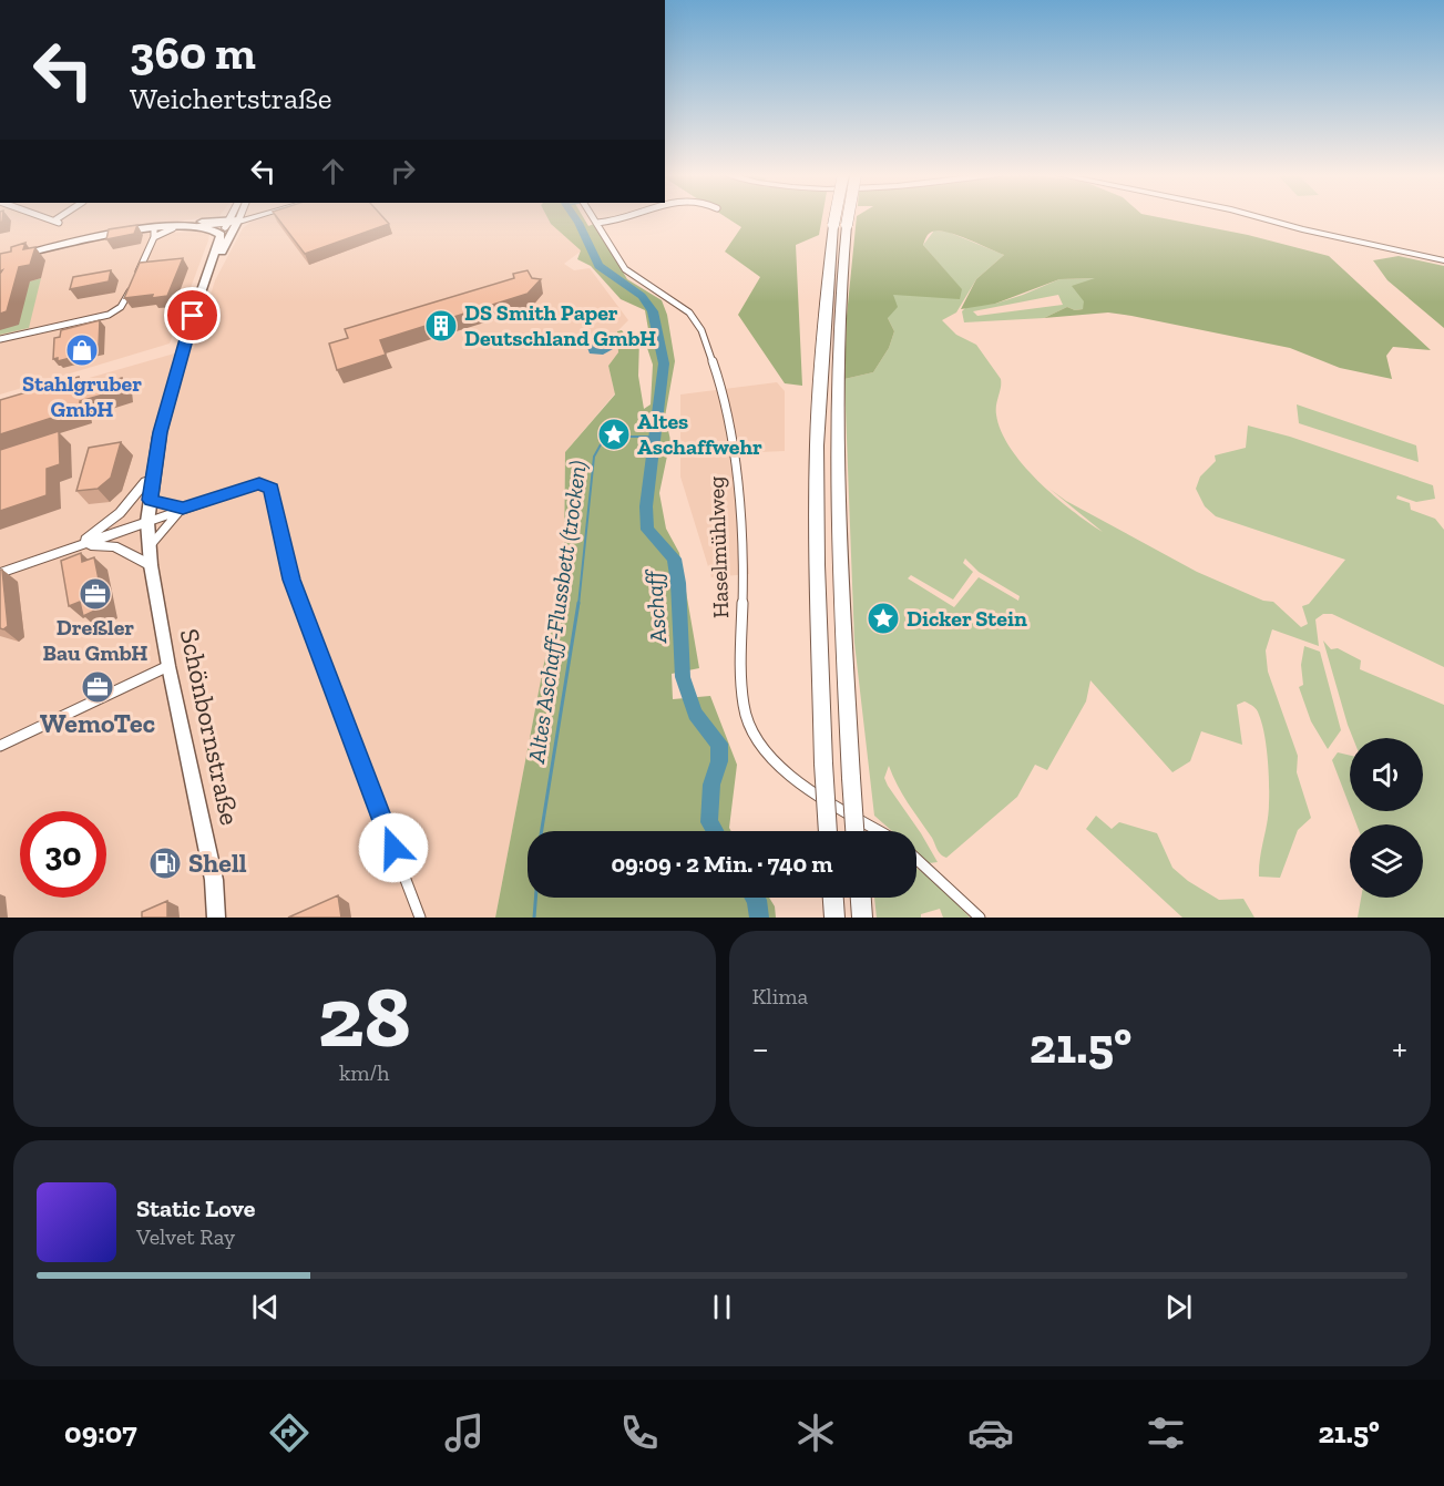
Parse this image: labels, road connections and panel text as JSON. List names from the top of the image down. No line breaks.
{"streets":{"main road":["Schönbornstraße"],"street":["Haselmühlweg"]},"water":["Aschaff","Altes Aschaff-Flussbett (trocken)"],"places":{"building":["DS Smith Paper Deutschland GmbH"],"shop":["Stahlgruber GmbH"],"place":["Altes Aschaffwehr","Dicker Stein"],"office":["Dreßler Bau GmbH","WemoTec"],"fuel station":["Shell"]},"page":{"turn":["360 m","Weichertstraße"],"limit":"30","trip":"09:09 · 2 Min. · 740 m","tile":[["28","km/h"],"Klima"],"heat":["−","21.5°","+"],"song":["Static Love","Velvet Ray"],"tabs":["09:07","21.5°"]}}
